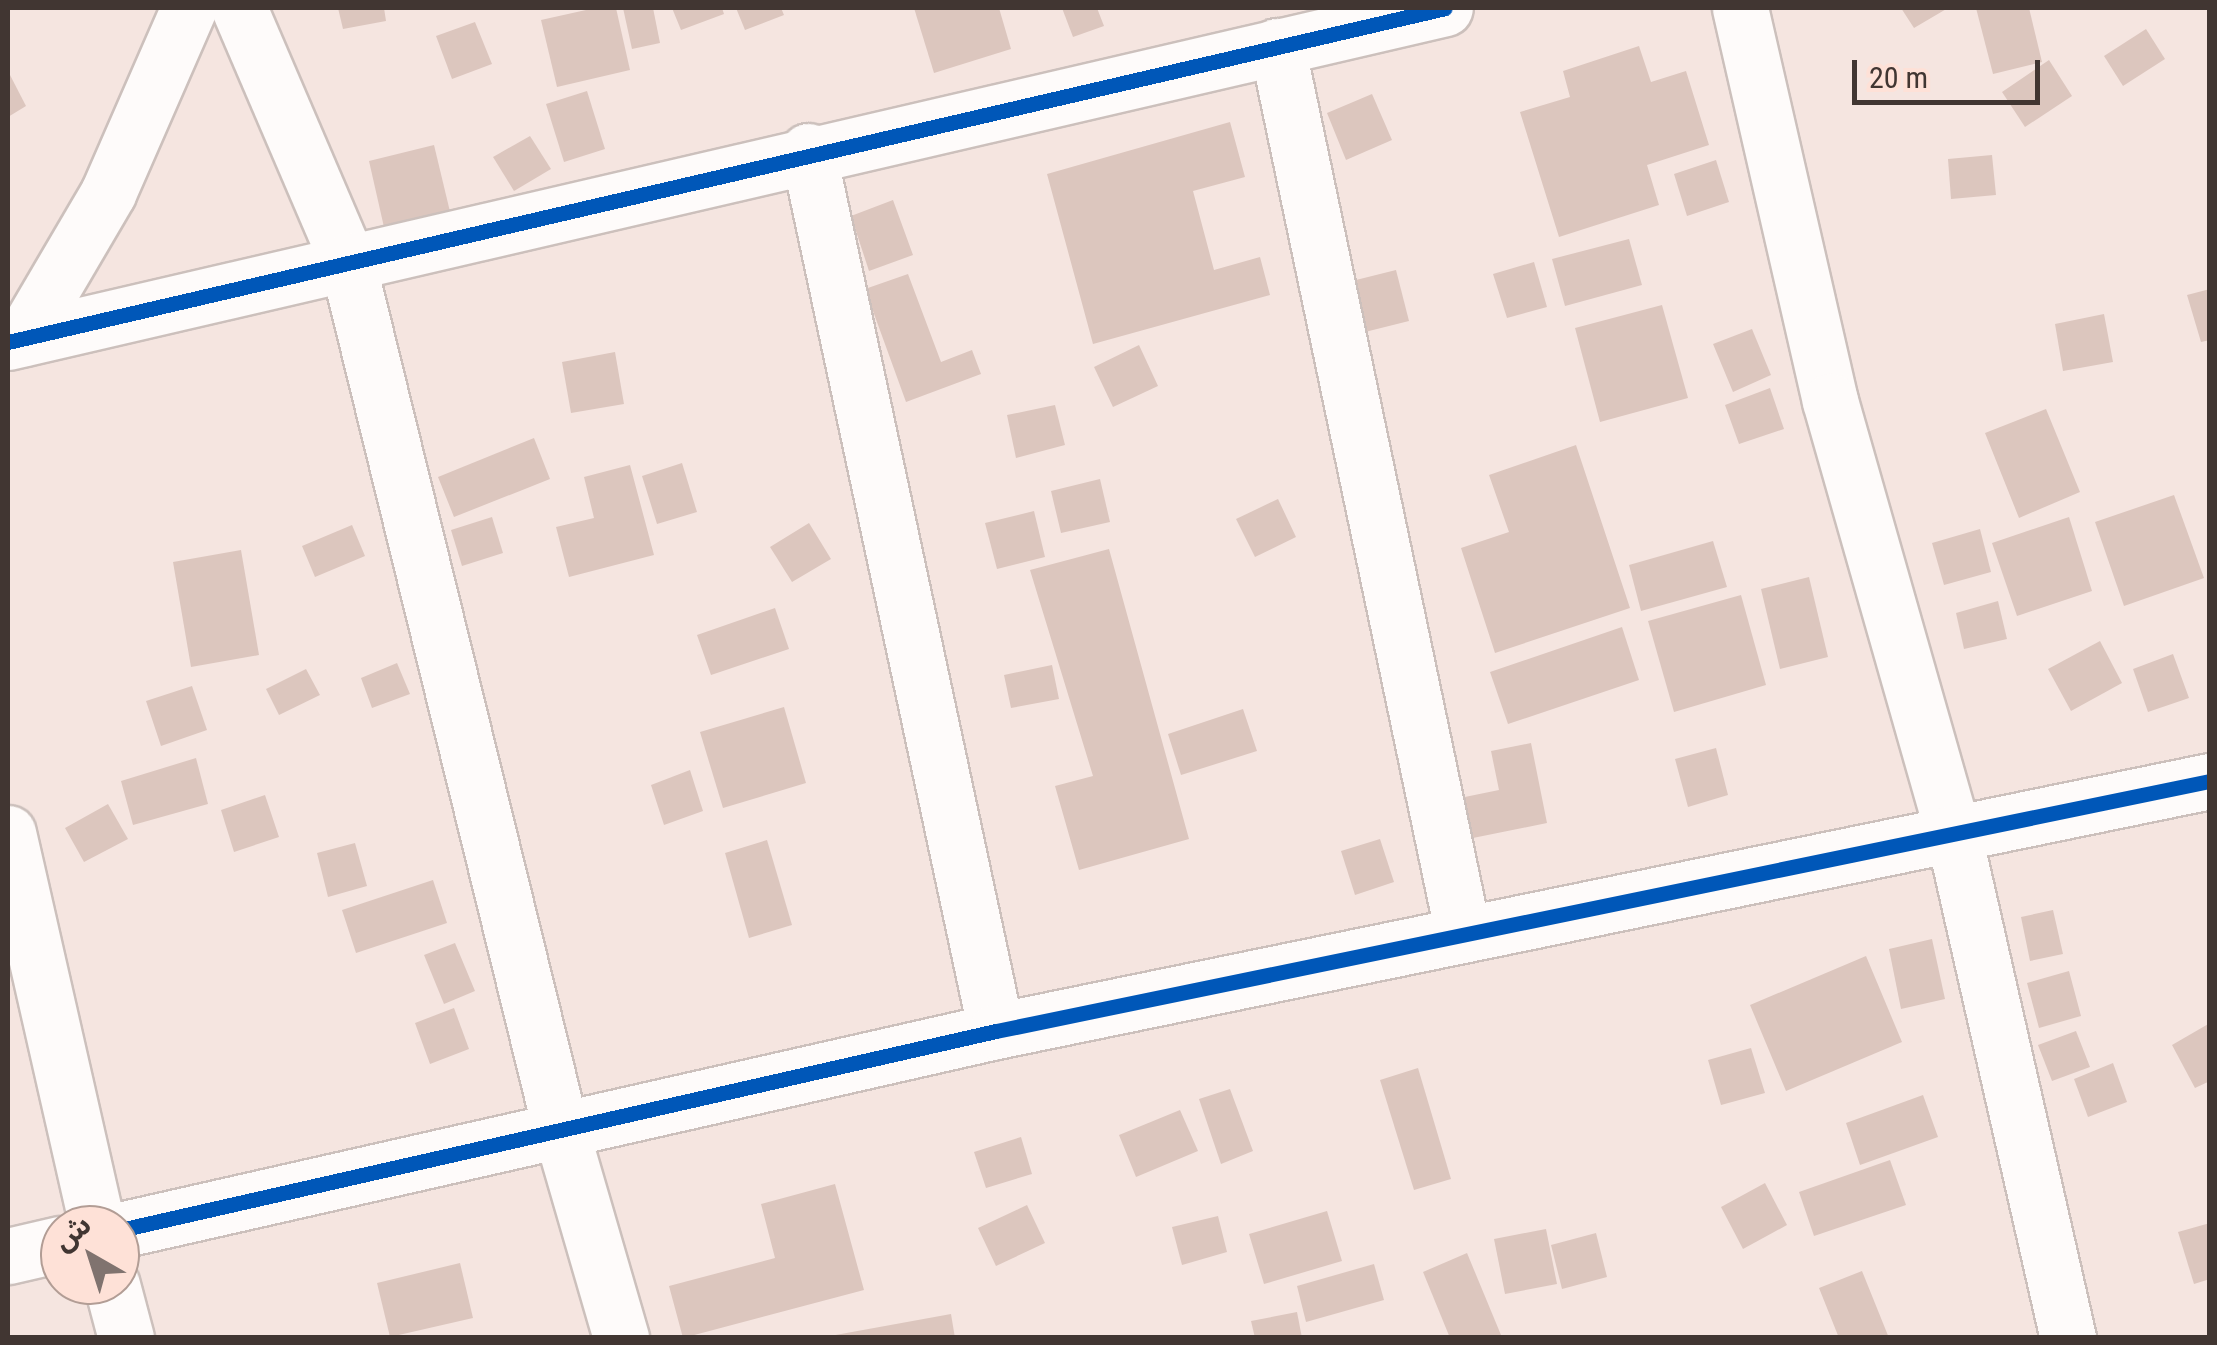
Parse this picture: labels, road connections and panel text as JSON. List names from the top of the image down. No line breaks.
{"scale_bar":"20 m","north":"top left"}
